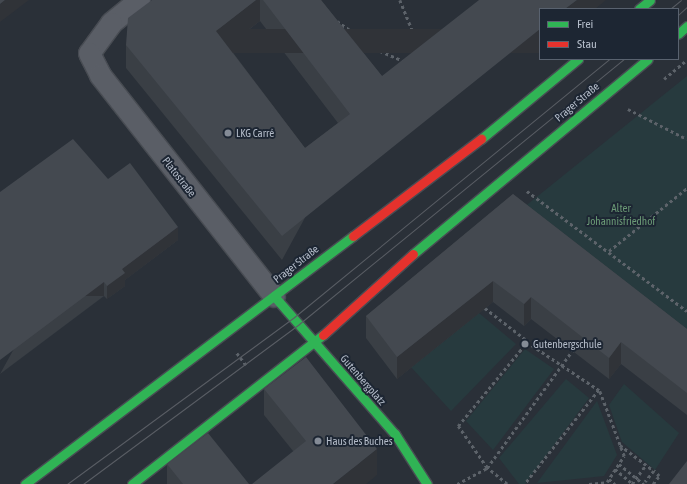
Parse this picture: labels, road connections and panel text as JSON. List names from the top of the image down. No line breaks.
{"streets":{"main road":["Prager Straße","Gutenbergplatz"],"street":["Platostraße"]},"crossings":[["Prager Straße","Platostraße"],["Prager Straße","Gutenbergplatz"],["Platostraße","Gutenbergplatz"]],"parks":["Alter Johannisfriedhof"],"places":["LKG Carré","Gutenbergschule","Haus des Buches"],"legend":["Frei","Stau"]}
